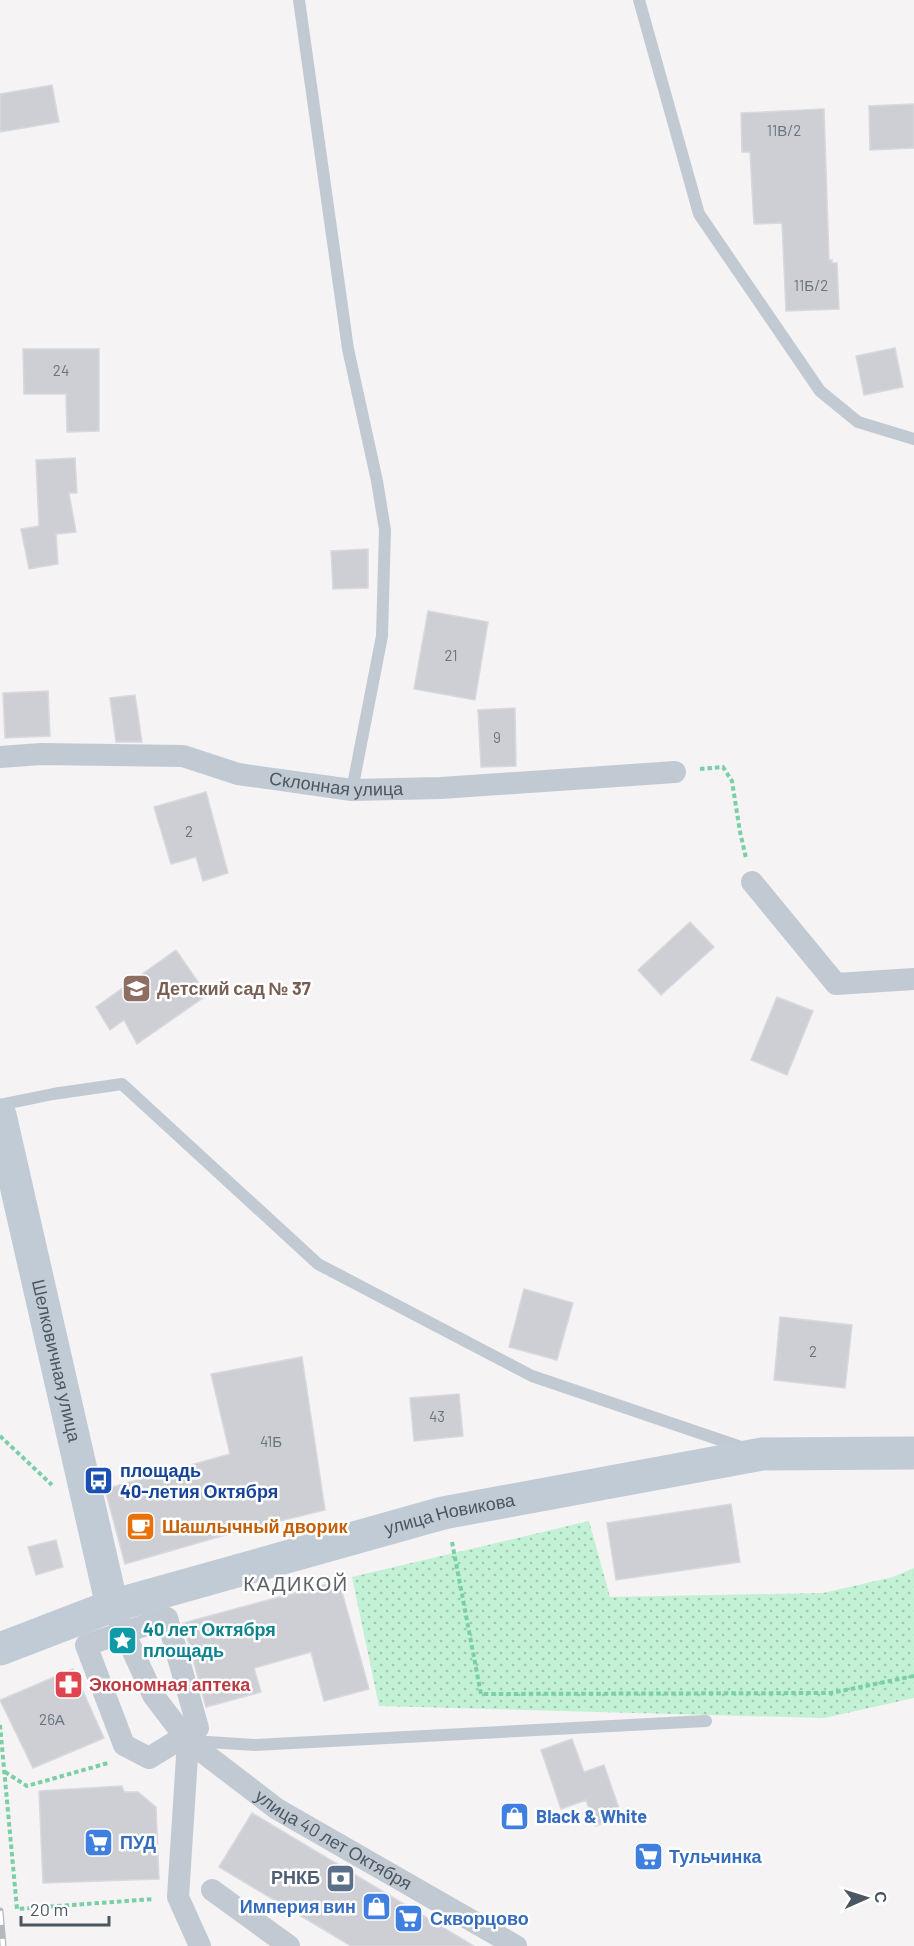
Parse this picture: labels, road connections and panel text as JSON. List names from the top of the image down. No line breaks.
{"streets":{"main road":["Шелковичная улица","улица Новикова"],"street":["Склонная улица","улица 40 лет Октября"]},"crossings":[["Шелковичная улица","улица Новикова"]],"districts":["КАДИКОЙ"],"places":{"school or university":["Детский сад № 37"],"bus stop":["площадь 40-летия Октября"],"cafe":["Шашлычный дворик"],"place":["40 лет Октября площадь"],"pharmacy":["Экономная аптека"],"shop":["Black & White","Империя вин"],"supermarket":["ПУД","Тульчинка","Скворцово"],"bank":["РНКБ"]},"house_numbers":["11В/2","11Б/2","24","21","9","2","2","43","41Б","26А"],"scale_bar":"20 m","north":"right"}
